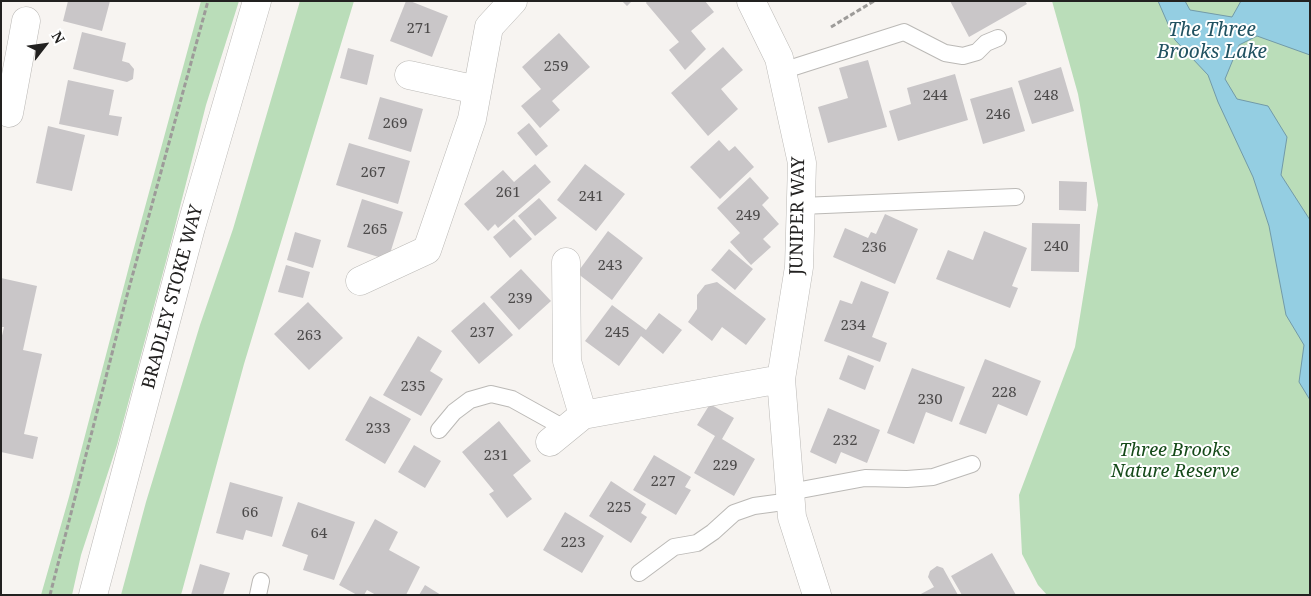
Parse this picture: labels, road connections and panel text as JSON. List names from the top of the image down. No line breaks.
{"streets":{"street":["JUNIPER WAY","BRADLEY STOKE WAY"]},"water":["The Three Brooks Lake"],"parks":["Three Brooks Nature Reserve"],"house_numbers":["271","259","244","248","246","269","267","261","241","249","265","240","236","243","239","234","237","245","263","235","228","230","233","232","231","229","227","225","66","64","223"],"north":"top right"}
